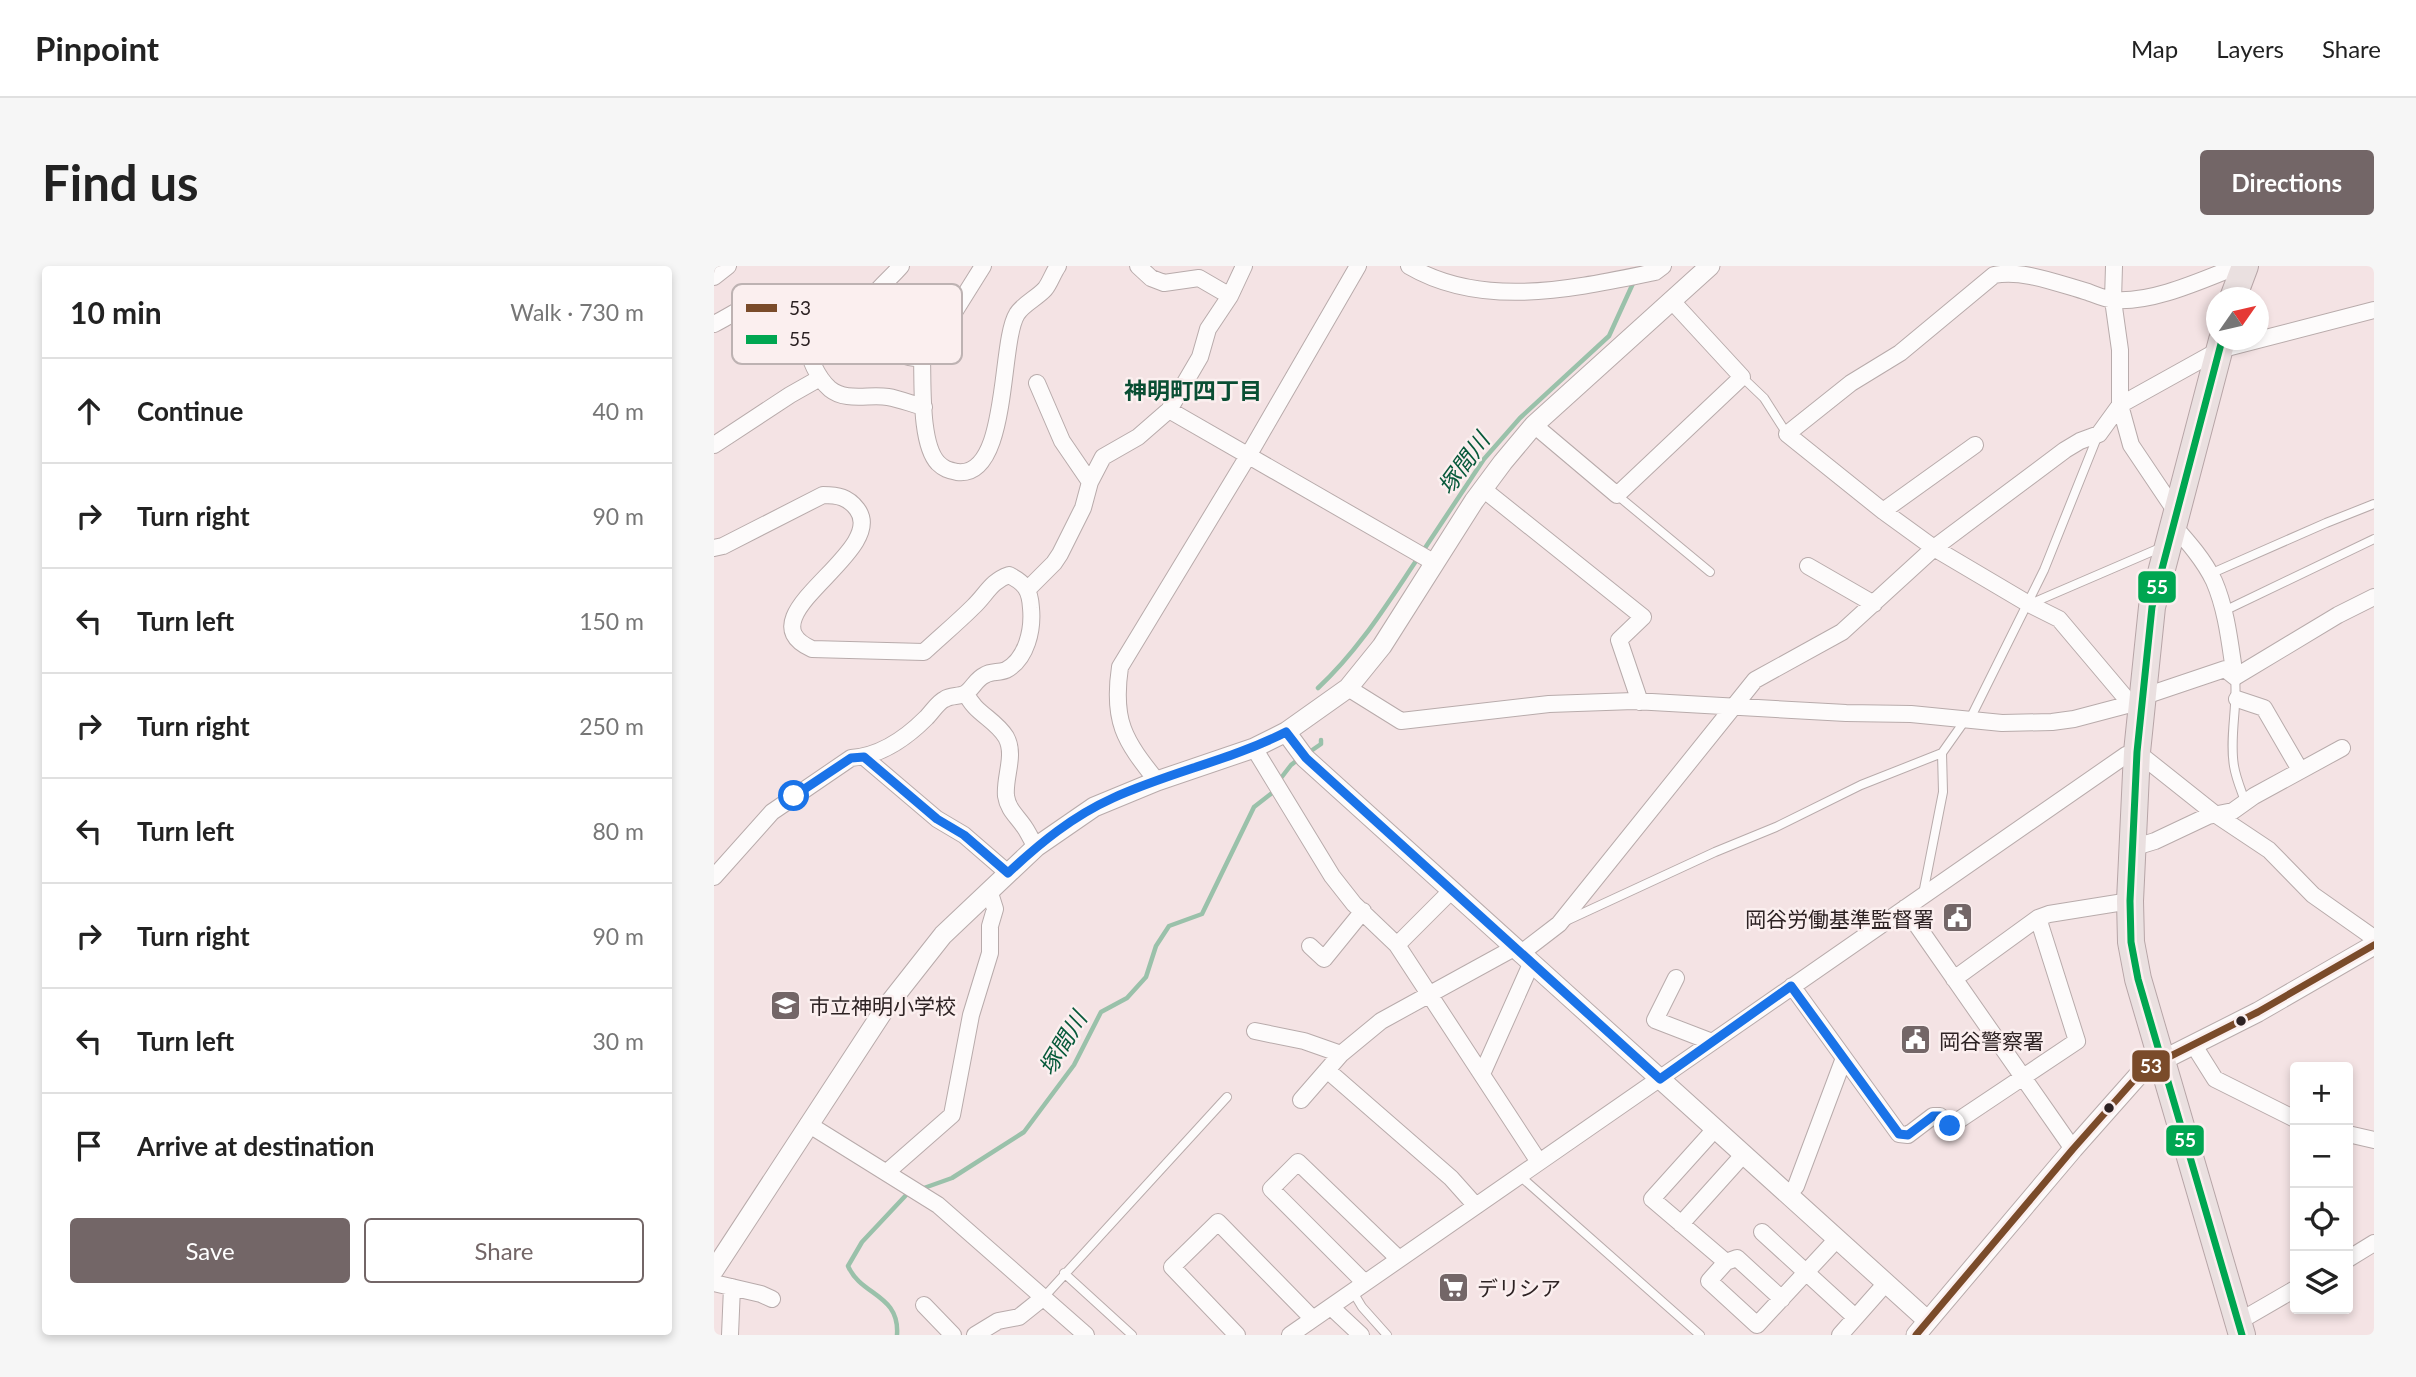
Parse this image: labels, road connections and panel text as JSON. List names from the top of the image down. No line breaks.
{"districts":["神明町四丁目"],"water":["塚間川"],"places":{"public building":["岡谷労働基準監督署","岡谷警察署"],"school or university":["市立神明小学校"],"supermarket":["デリシア"]},"lines":["transit line 55","transit line 53"],"legend":["53","55"],"north":"top right","page":{"header":"Pinpoint","nav":["Map","Layers","Share"],"buttons":["Directions",["Save","Share"]],"title":"Find us","heading":["10 min","Walk · 730 m"],"list":[["Continue","40 m"],["Turn right","90 m"],["Turn left","150 m"],["Turn right","250 m"],["Turn left","80 m"],["Turn right","90 m"],["Turn left","30 m"],"Arrive at destination"],"map_buttons":["+","−"]}}
